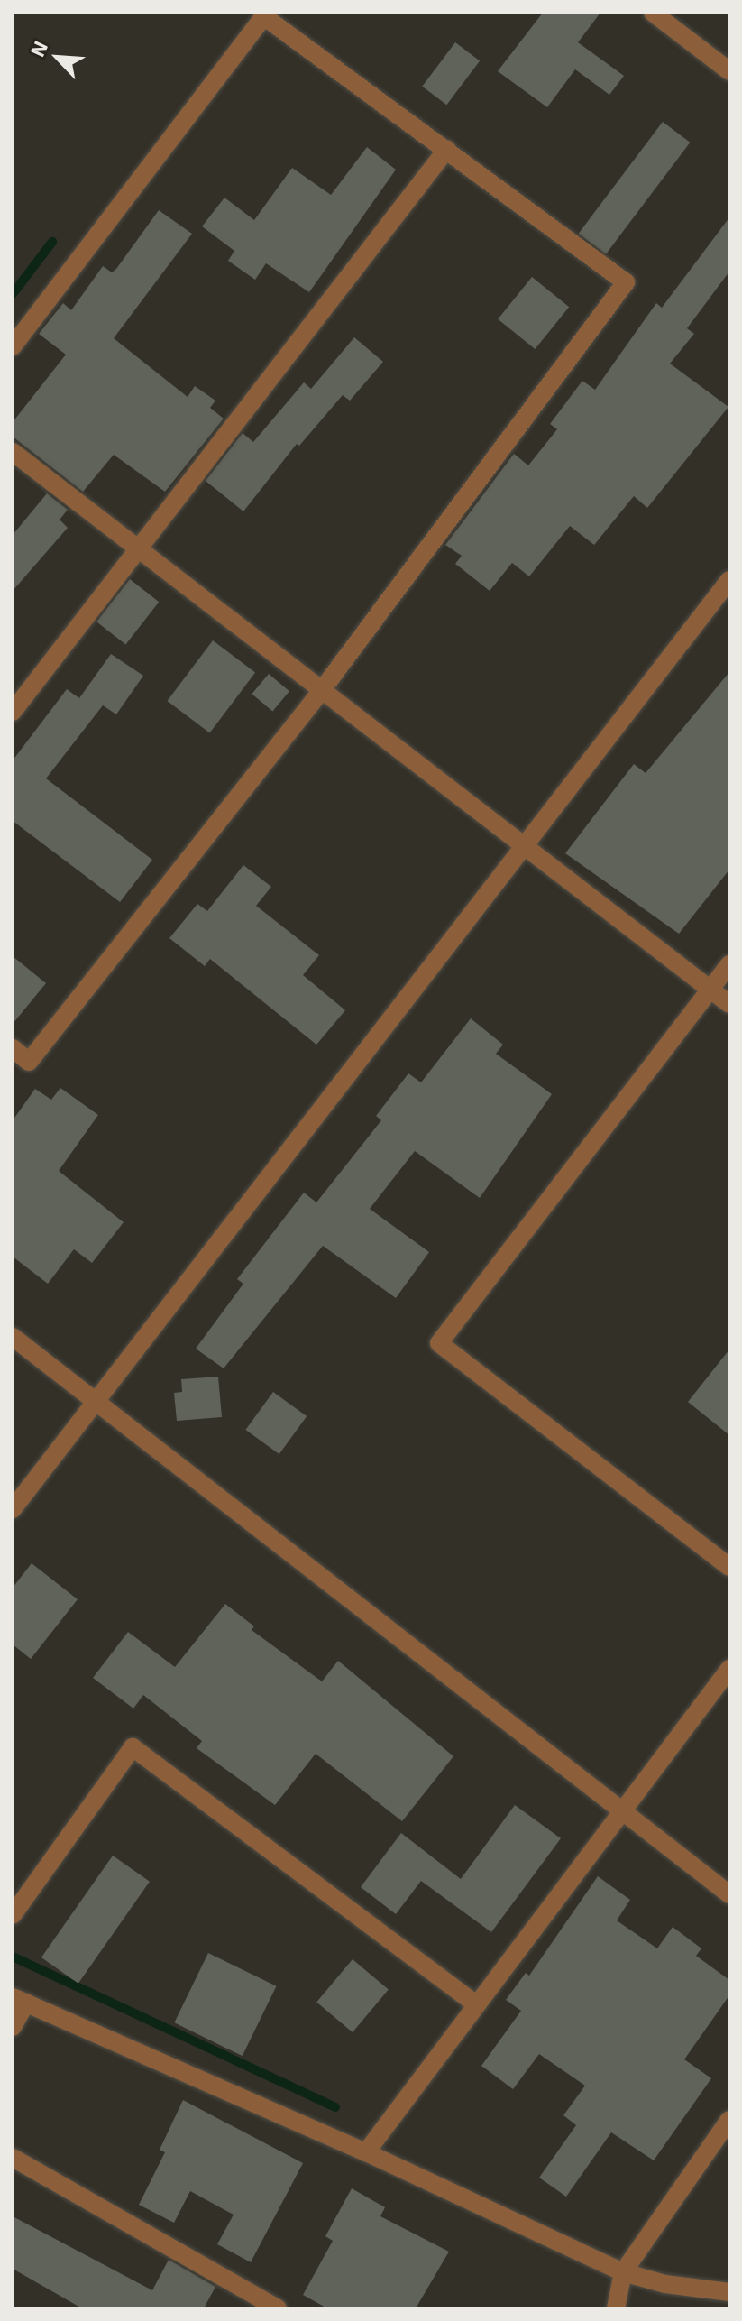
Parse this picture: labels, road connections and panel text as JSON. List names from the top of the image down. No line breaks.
{"north":"top left"}
